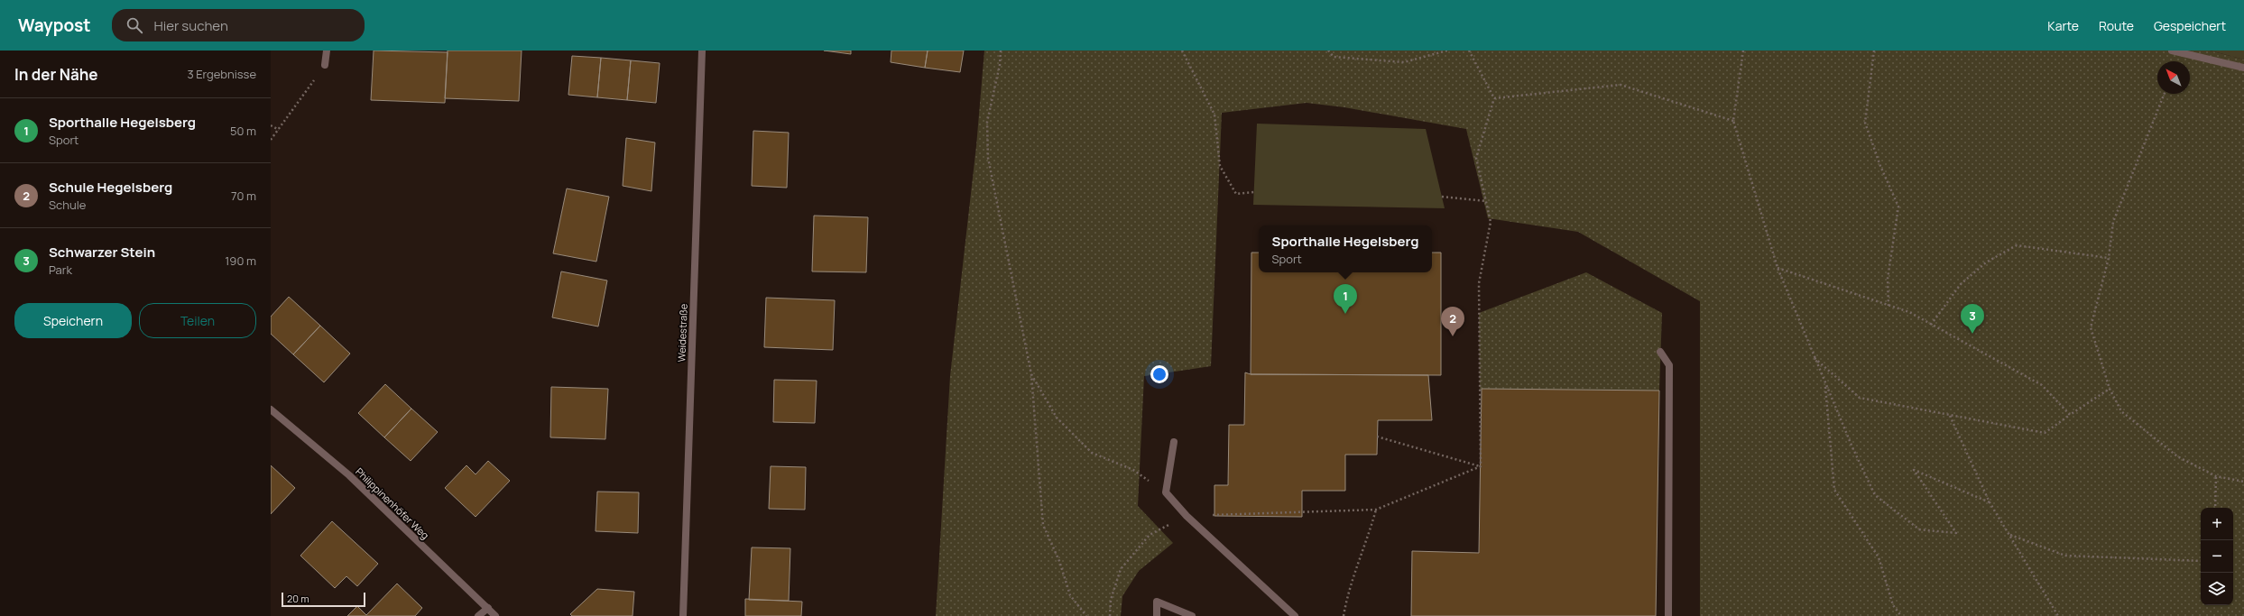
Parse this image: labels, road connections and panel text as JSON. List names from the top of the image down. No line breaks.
{"streets":{"street":["Weidestraße","Philippinenhöfer Weg"]},"scale_bar":"20 m","north":"top left","page":{"header":"Waypost","search":"Hier suchen","nav":["Karte","Route","Gespeichert"],"heading":["In der Nähe","3 Ergebnisse"],"list":[{"mark":"1","name":"Sporthalle Hegelsberg","note":"Sport","value":"50 m"},{"mark":"2","name":"Schule Hegelsberg","note":"Schule","value":"70 m"},{"mark":"3","name":"Schwarzer Stein","note":"Park","value":"190 m"}],"popup":["Sporthalle Hegelsberg","Sport"],"pins":["1","3","2"],"buttons":["Speichern","Teilen"],"map_buttons":["+","−"],"scale":"20 m"}}
